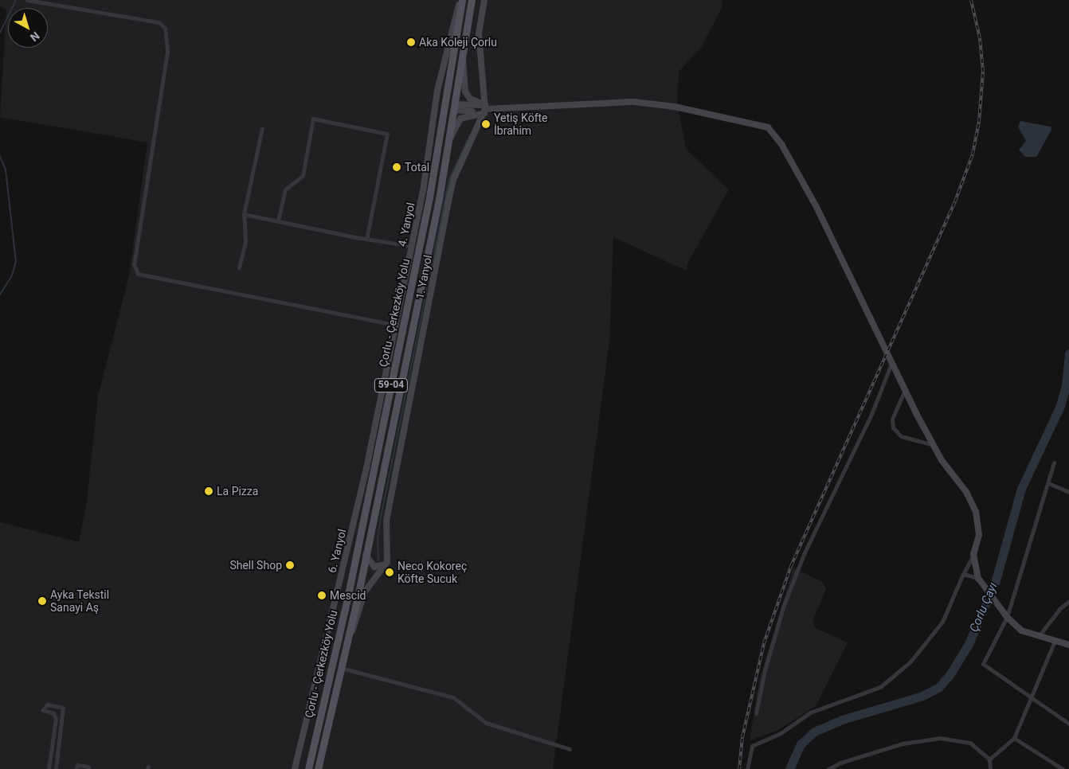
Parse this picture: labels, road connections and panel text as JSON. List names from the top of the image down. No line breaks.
{"streets":{"main road":["4. Yanyol","1. Yanyol","Çorlu - Çerkezköy Yolu","59-04","6. Yanyol"]},"crossings":[["4. Yanyol","Çorlu - Çerkezköy Yolu"],["4. Yanyol","6. Yanyol"]],"water":["Çorlu Çayı"],"places":["Aka Koleji Çorlu","Yetiş Köfte İbrahim","Total","La Pizza","Shell Shop","Neco Kokoreç Köfte Sucuk","Mescid","Ayka Tekstil Sanayi Aş"],"north":"bottom right"}
